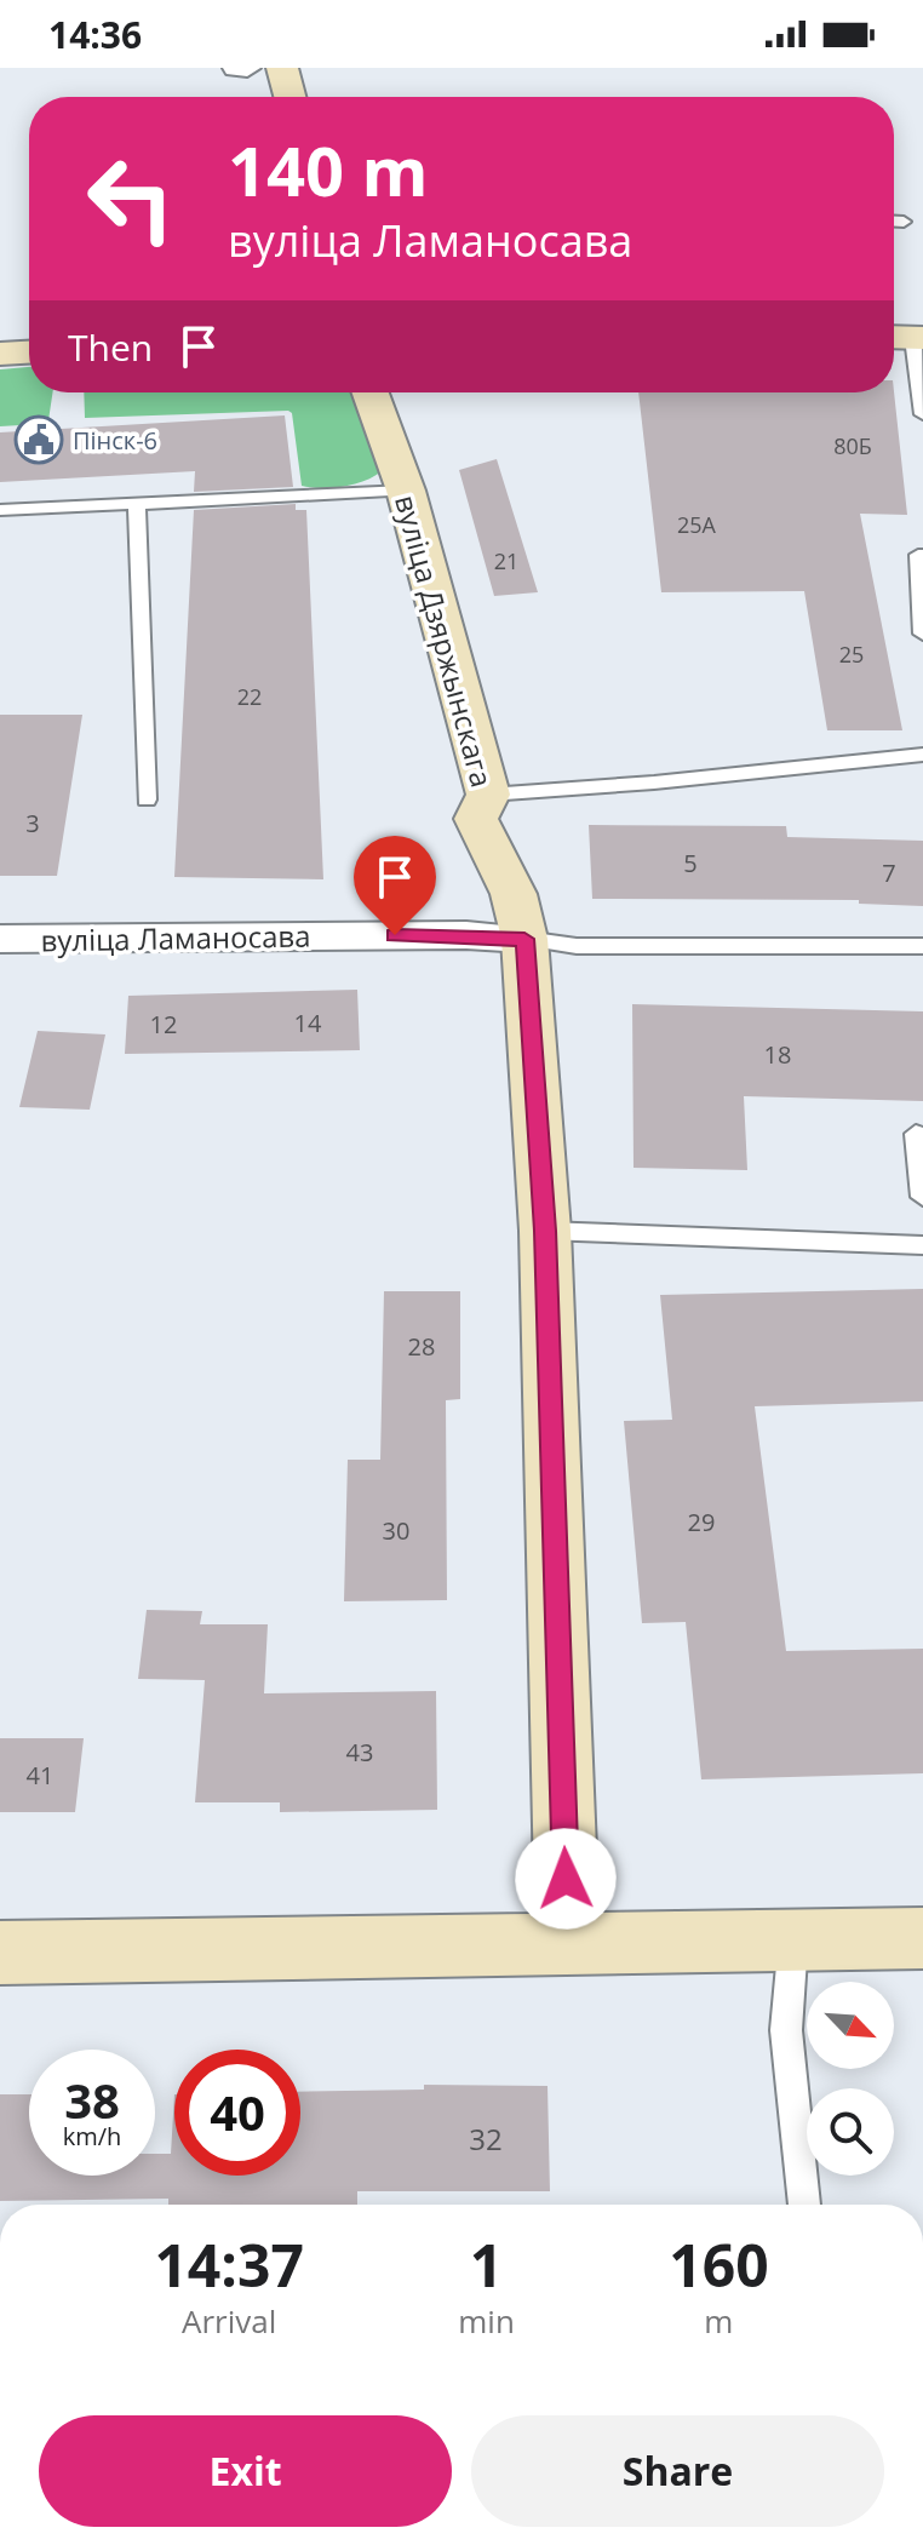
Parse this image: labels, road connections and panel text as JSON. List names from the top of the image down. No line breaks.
{"streets":{"street":["вуліца Дзяржынскага","вуліца Ламаносава"]},"crossings":[["вуліца Дзяржынскага","вуліца Ламаносава"]],"places":{"public building":["Пінск-6"]},"house_numbers":["80Б","25А","21","25","22","3","5","7","14","12","18","28","29","30","43","41","32"],"north":"bottom right","page":{"status":"14:36","turn":["140 m","вуліца Ламаносава"],"then":"Then","speed":"38 km/h","limit":"40","eta":["14:37","Arrival","1","min","160","m"],"buttons":["Exit","Share"]}}
